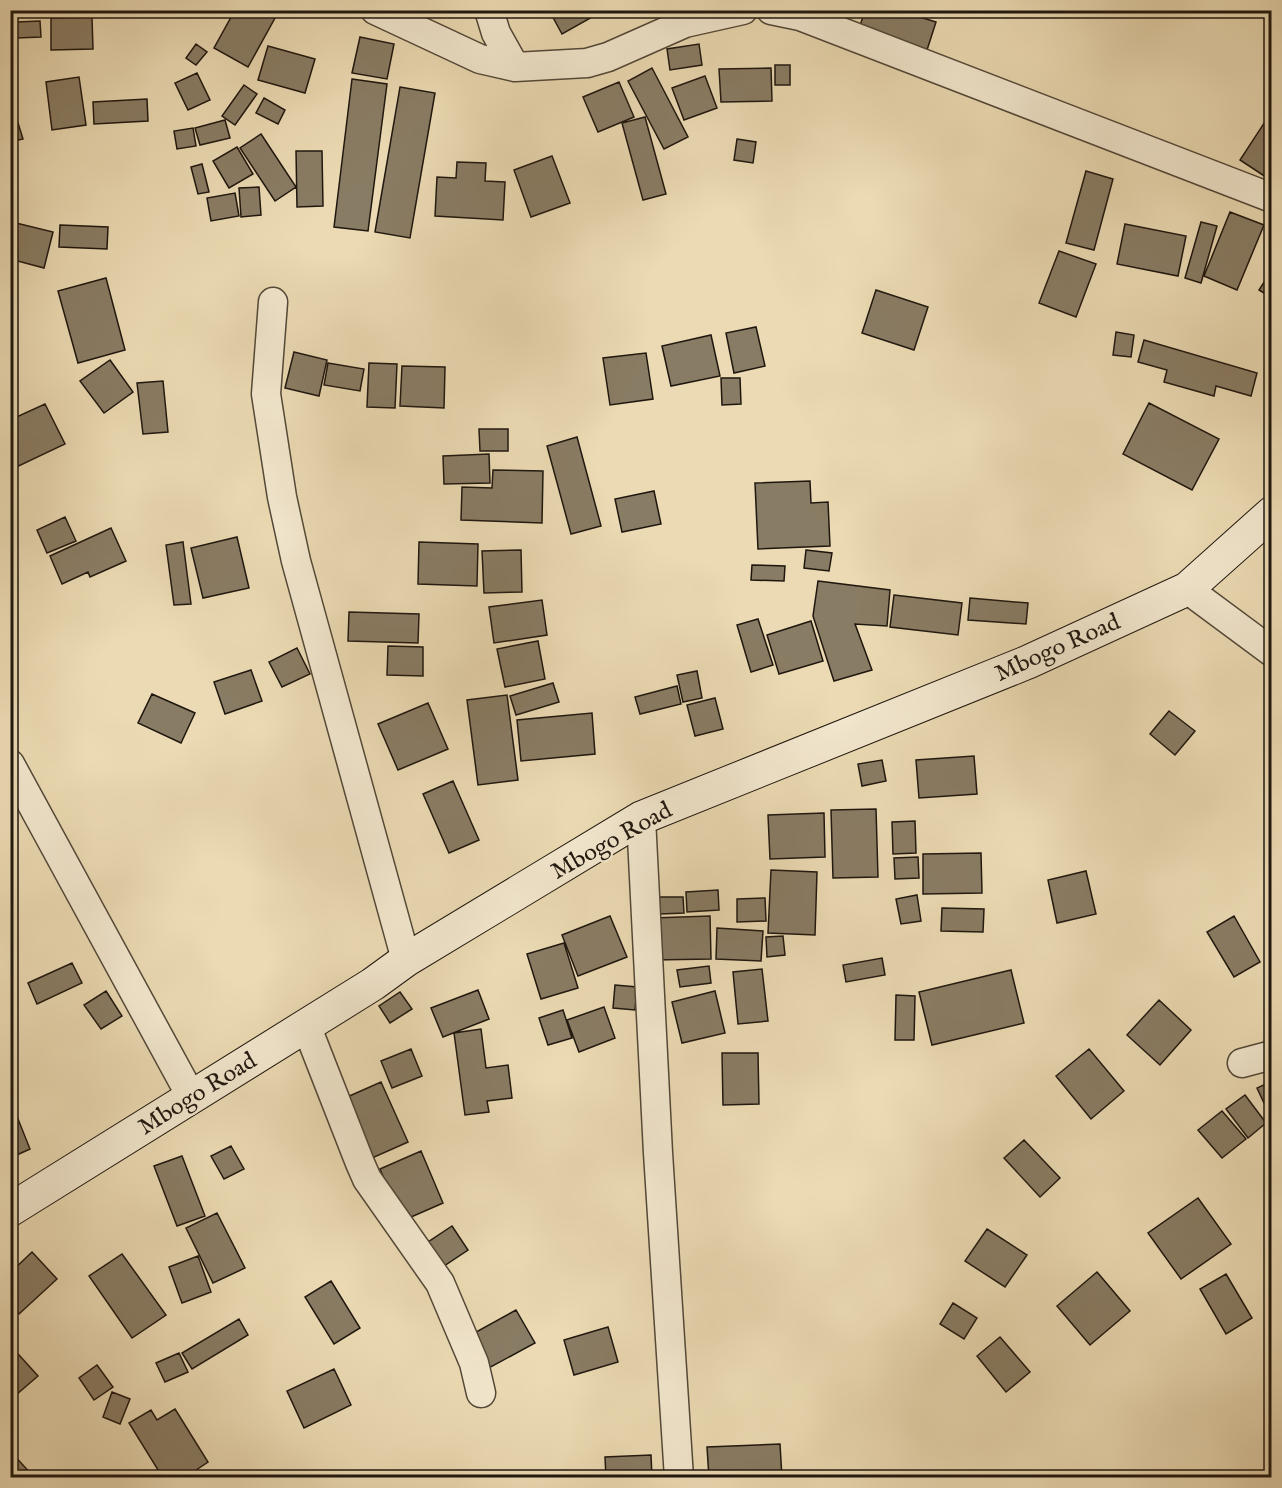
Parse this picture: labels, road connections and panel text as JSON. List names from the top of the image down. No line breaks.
{"streets":{"main road":["Mbogo Road"]}}
